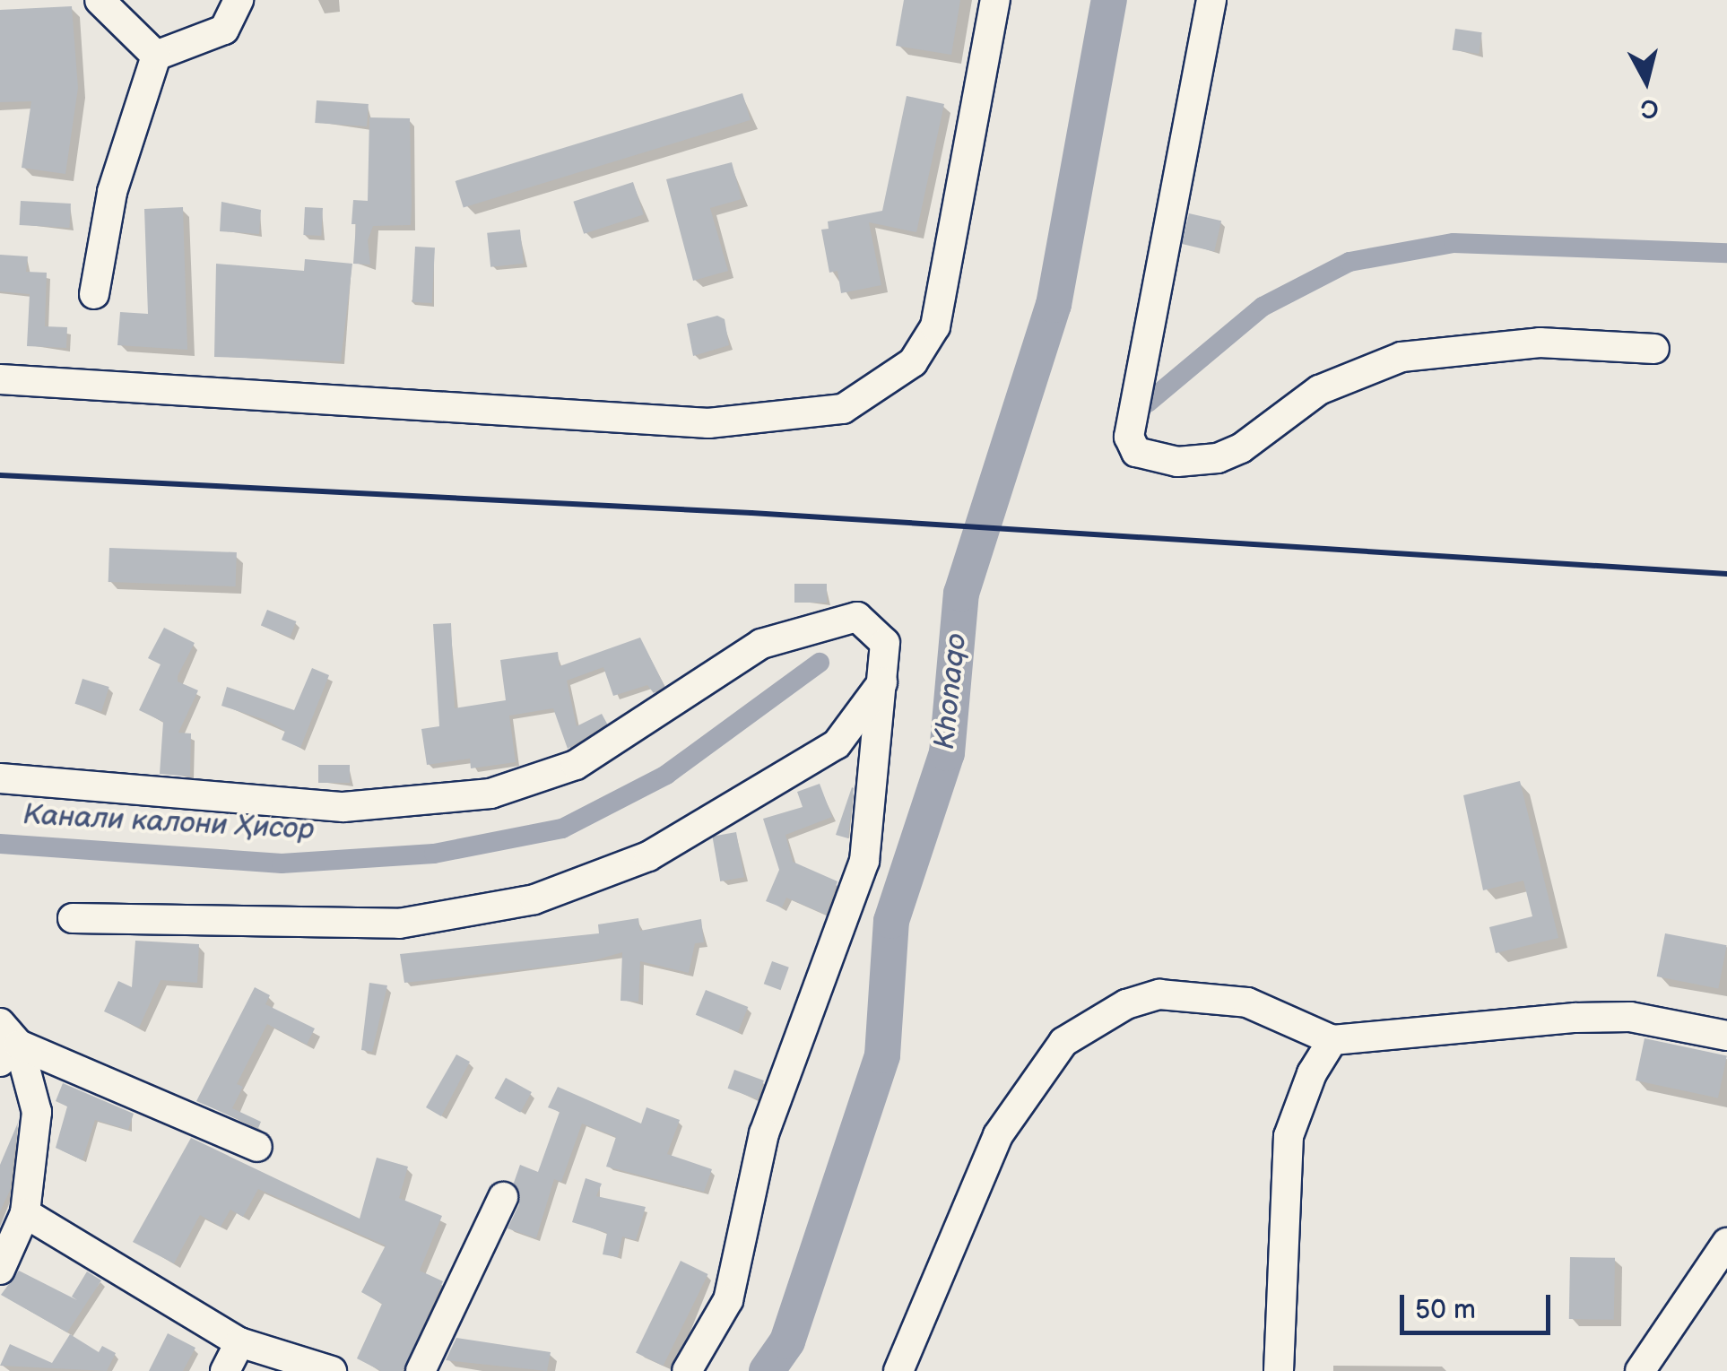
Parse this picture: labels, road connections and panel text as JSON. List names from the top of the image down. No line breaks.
{"water":["Khonaqo","Канали калони Ҳисор"],"scale_bar":"50 m","north":"bottom"}
